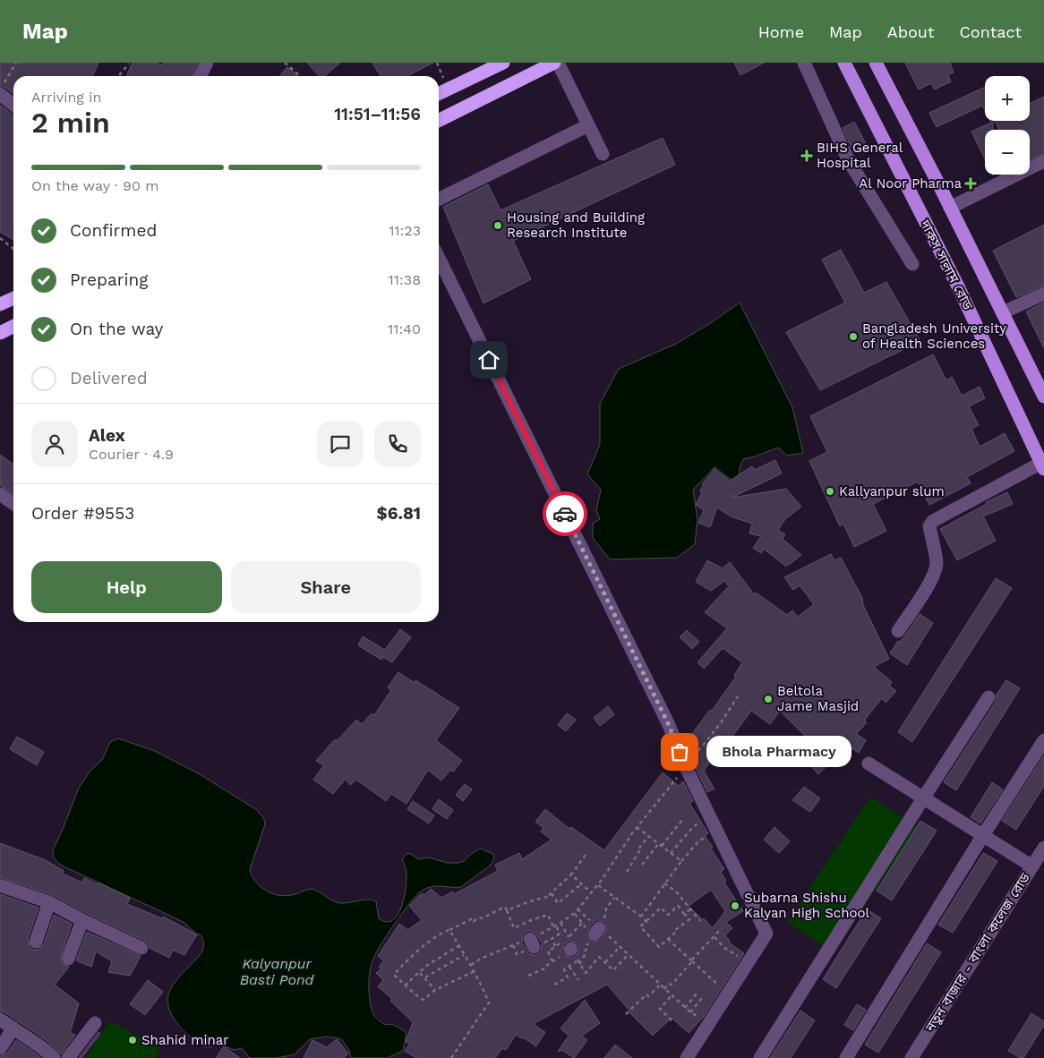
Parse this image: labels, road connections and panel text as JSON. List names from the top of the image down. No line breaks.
{"streets":{"main road":["দারুস সালাম রোড"],"street":["নতুন বাজার - বাংলা কলেজ রোড"]},"water":["Kalyanpur Basti Pond"],"places":{"health":["BIHS General Hospital","Al Noor Pharma"],"other":["Housing and Building Research Institute","Bangladesh University of Health Sciences","Kallyanpur slum","Beltola Jame Masjid","Bhola Pharmacy","Subarna Shishu Kalyan High School","Shahid minar"]},"page":{"header":"Map","nav":["Home","Map","About","Contact"],"map_buttons":["+","−"],"heading":["2 min","Arriving in","11:51–11:56"],"panel":["Alex","Courier · 4.9","Order #9553","$6.81"],"bar":"On the way · 90 m","list":[["Confirmed","11:23"],["Preparing","11:38"],["On the way","11:40"],"Delivered"],"buttons":["Help","Share"],"bubble":"Bhola Pharmacy"}}
